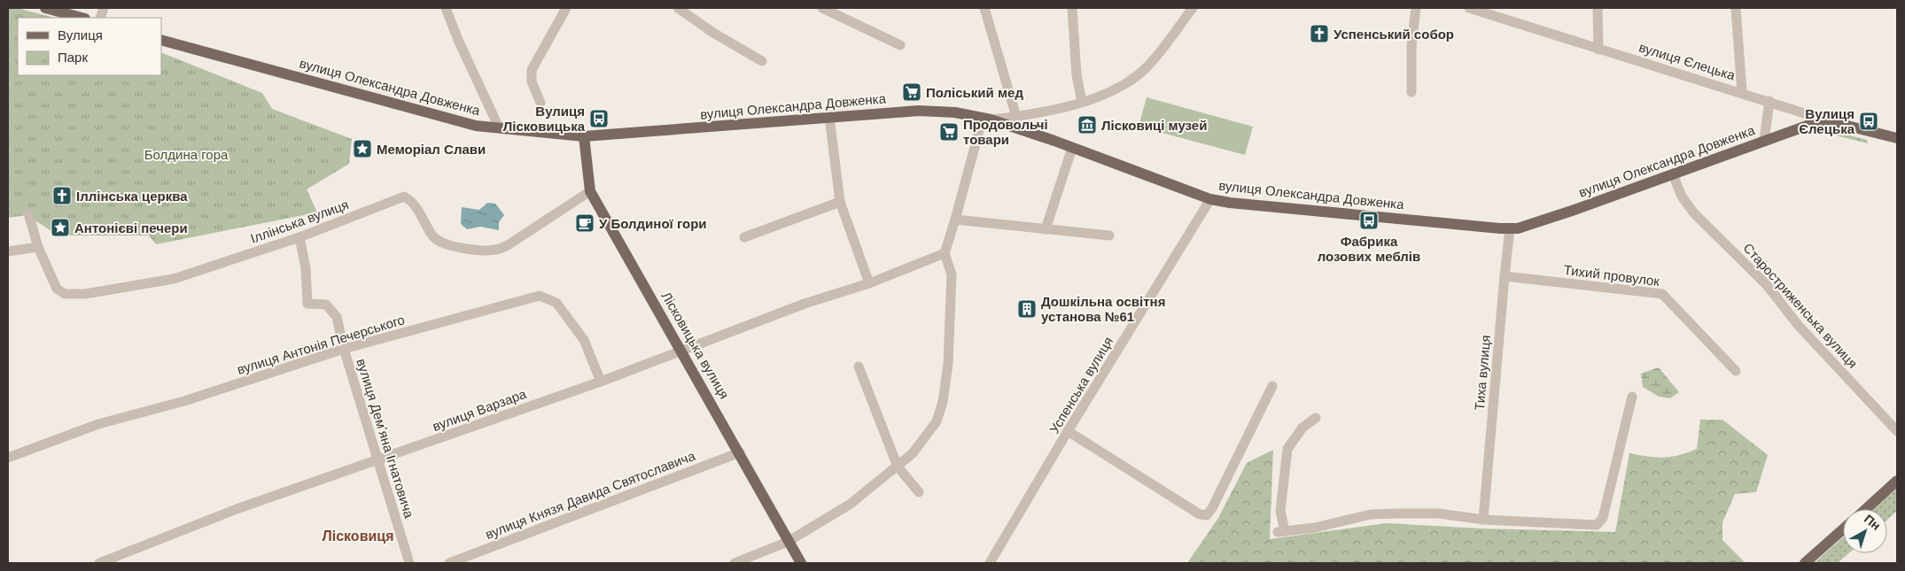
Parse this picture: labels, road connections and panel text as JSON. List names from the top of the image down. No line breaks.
{"streets":{"main road":["вулиця Єлецька","вулиця Олександра Довженка","Лісковицька вулиця"],"street":["Іллінська вулиця","Тихий провулок","Старостриженська вулиця","вулиця Антонія Печерського","Тиха вулиця","Успенська вулиця","вулиця Варзара","вулиця Демʼяна Ігнатовича","вулиця Князя Давида Святославича"]},"crossings":[["вулиця Єлецька","вулиця Олександра Довженка"],["вулиця Олександра Довженка","Старостриженська вулиця"],["вулиця Олександра Довженка","Лісковицька вулиця"],["вулиця Олександра Довженка","Тиха вулиця"],["вулиця Олександра Довженка","Успенська вулиця"],["Іллінська вулиця","Лісковицька вулиця"],["Іллінська вулиця","вулиця Демʼяна Ігнатовича"],["Тихий провулок","Тиха вулиця"],["вулиця Антонія Печерського","вулиця Варзара"],["вулиця Антонія Печерського","вулиця Демʼяна Ігнатовича"],["Лісковицька вулиця","вулиця Варзара"],["Лісковицька вулиця","вулиця Князя Давида Святославича"],["вулиця Варзара","вулиця Демʼяна Ігнатовича"]],"districts":["Лісковиця"],"parks":["Болдина гора"],"places":{"church":["Успенський собор","Іллінська церква"],"supermarket":["Поліський мед","Продовольчі товари"],"bus stop":["Вулиця Лісковицька","Вулиця Єлецька","Фабрика лозових меблів"],"museum":["Лісковиці музей"],"place":["Меморіал Слави","Антонієві печери"],"cafe":["У Болдиної гори"],"building":["Дошкільна освітня установа №61"]},"legend":["Вулиця","Парк"],"north":"top right"}
